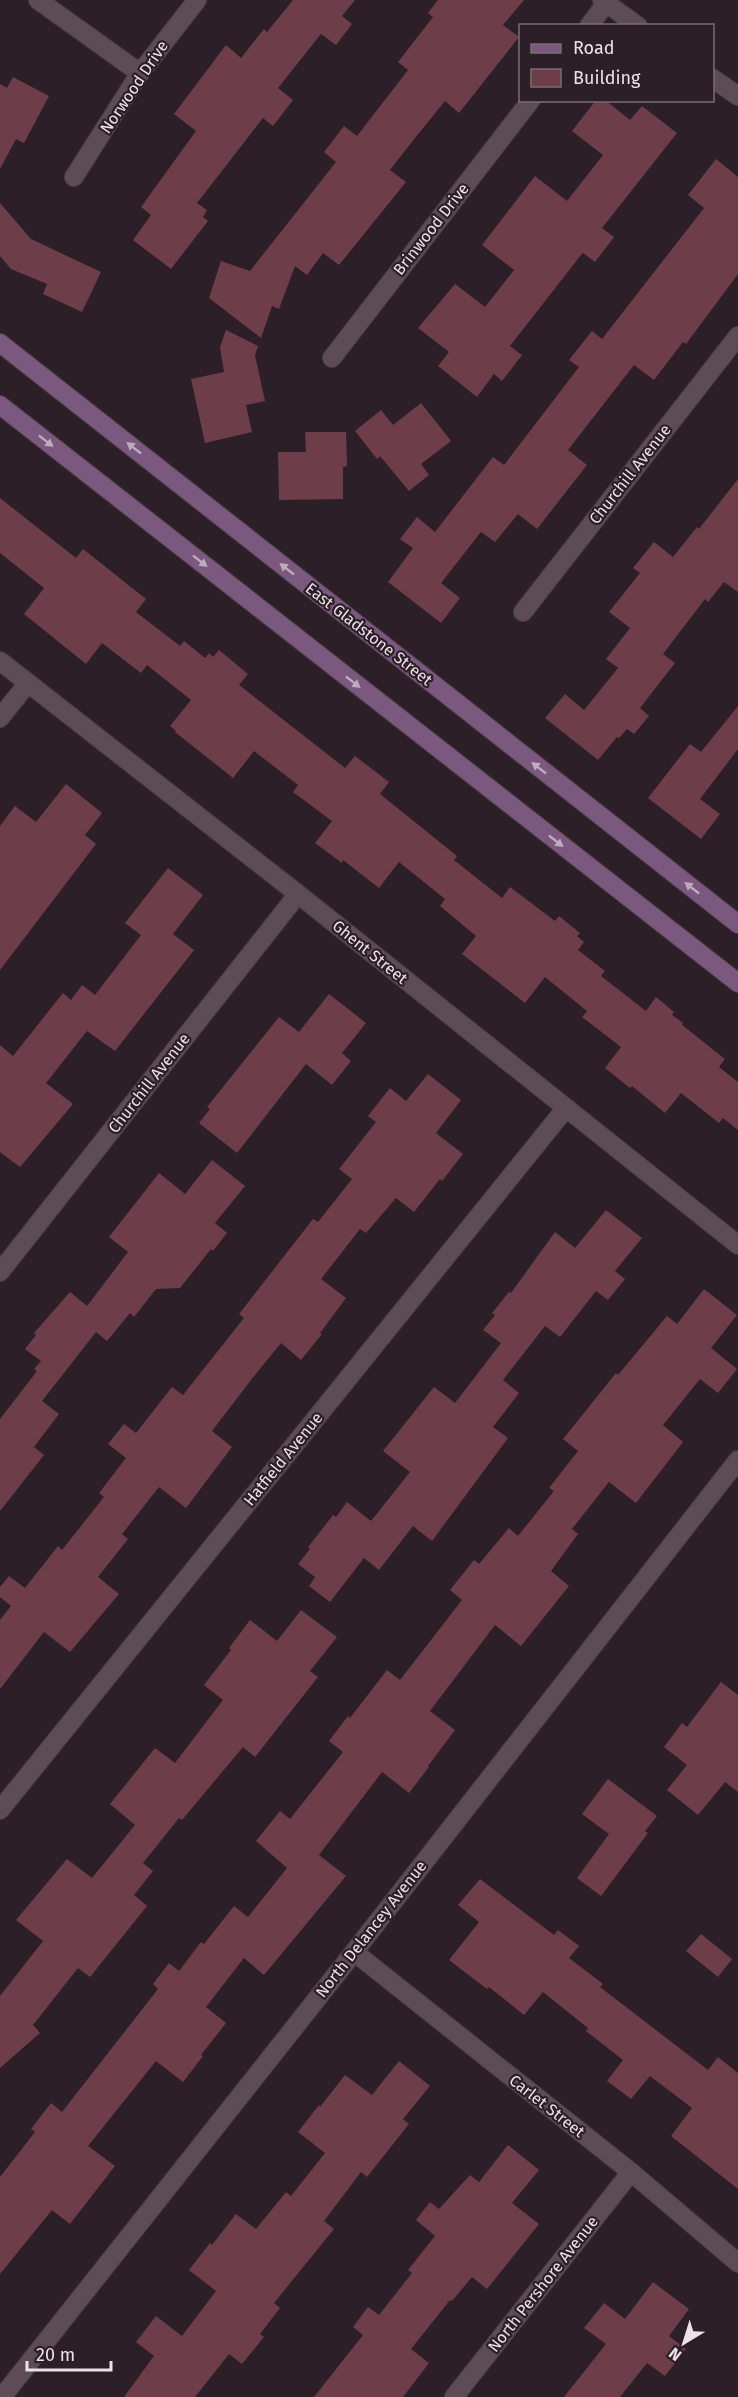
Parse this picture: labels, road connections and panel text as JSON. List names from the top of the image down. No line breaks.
{"streets":{"street":["Norwood Drive","Brinwood Drive","Churchill Avenue","East Gladstone Street","Ghent Street","Hatfield Avenue","North Delancey Avenue","Carlet Street","North Pershore Avenue"]},"crossings":[["Churchill Avenue","Ghent Street"],["Ghent Street","Hatfield Avenue"],["North Delancey Avenue","Carlet Street"],["Carlet Street","North Pershore Avenue"]],"legend":["Road","Building"],"scale_bar":"20 m","north":"bottom left"}
